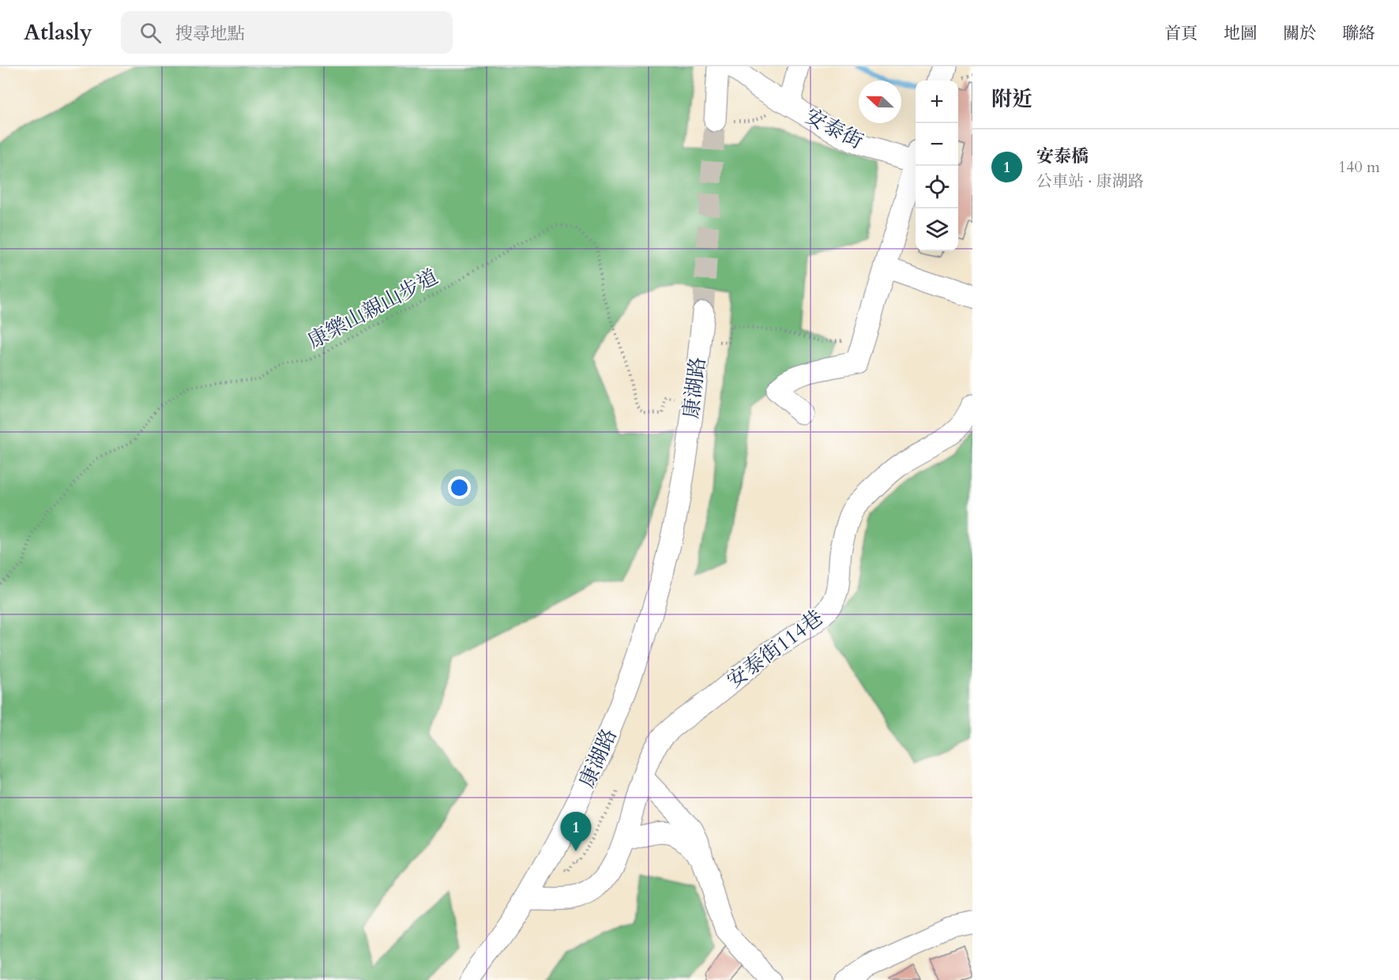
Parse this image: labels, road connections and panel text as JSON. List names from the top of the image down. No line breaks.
{"streets":{"street":["安泰街","康湖路","安泰街114巷"],"path":["康樂山親山步道"]},"crossings":[["康樂山親山步道","康湖路"],["康湖路","安泰街114巷"]],"north":"left","page":{"header":"Atlasly","search":"搜尋地點","nav":["首頁","地圖","關於","聯絡"],"heading":"附近","map_buttons":["+","−"],"list":[{"mark":"1","name":"安泰橋","note":"公車站 · 康湖路","value":"140 m"}],"pins":"1"}}
